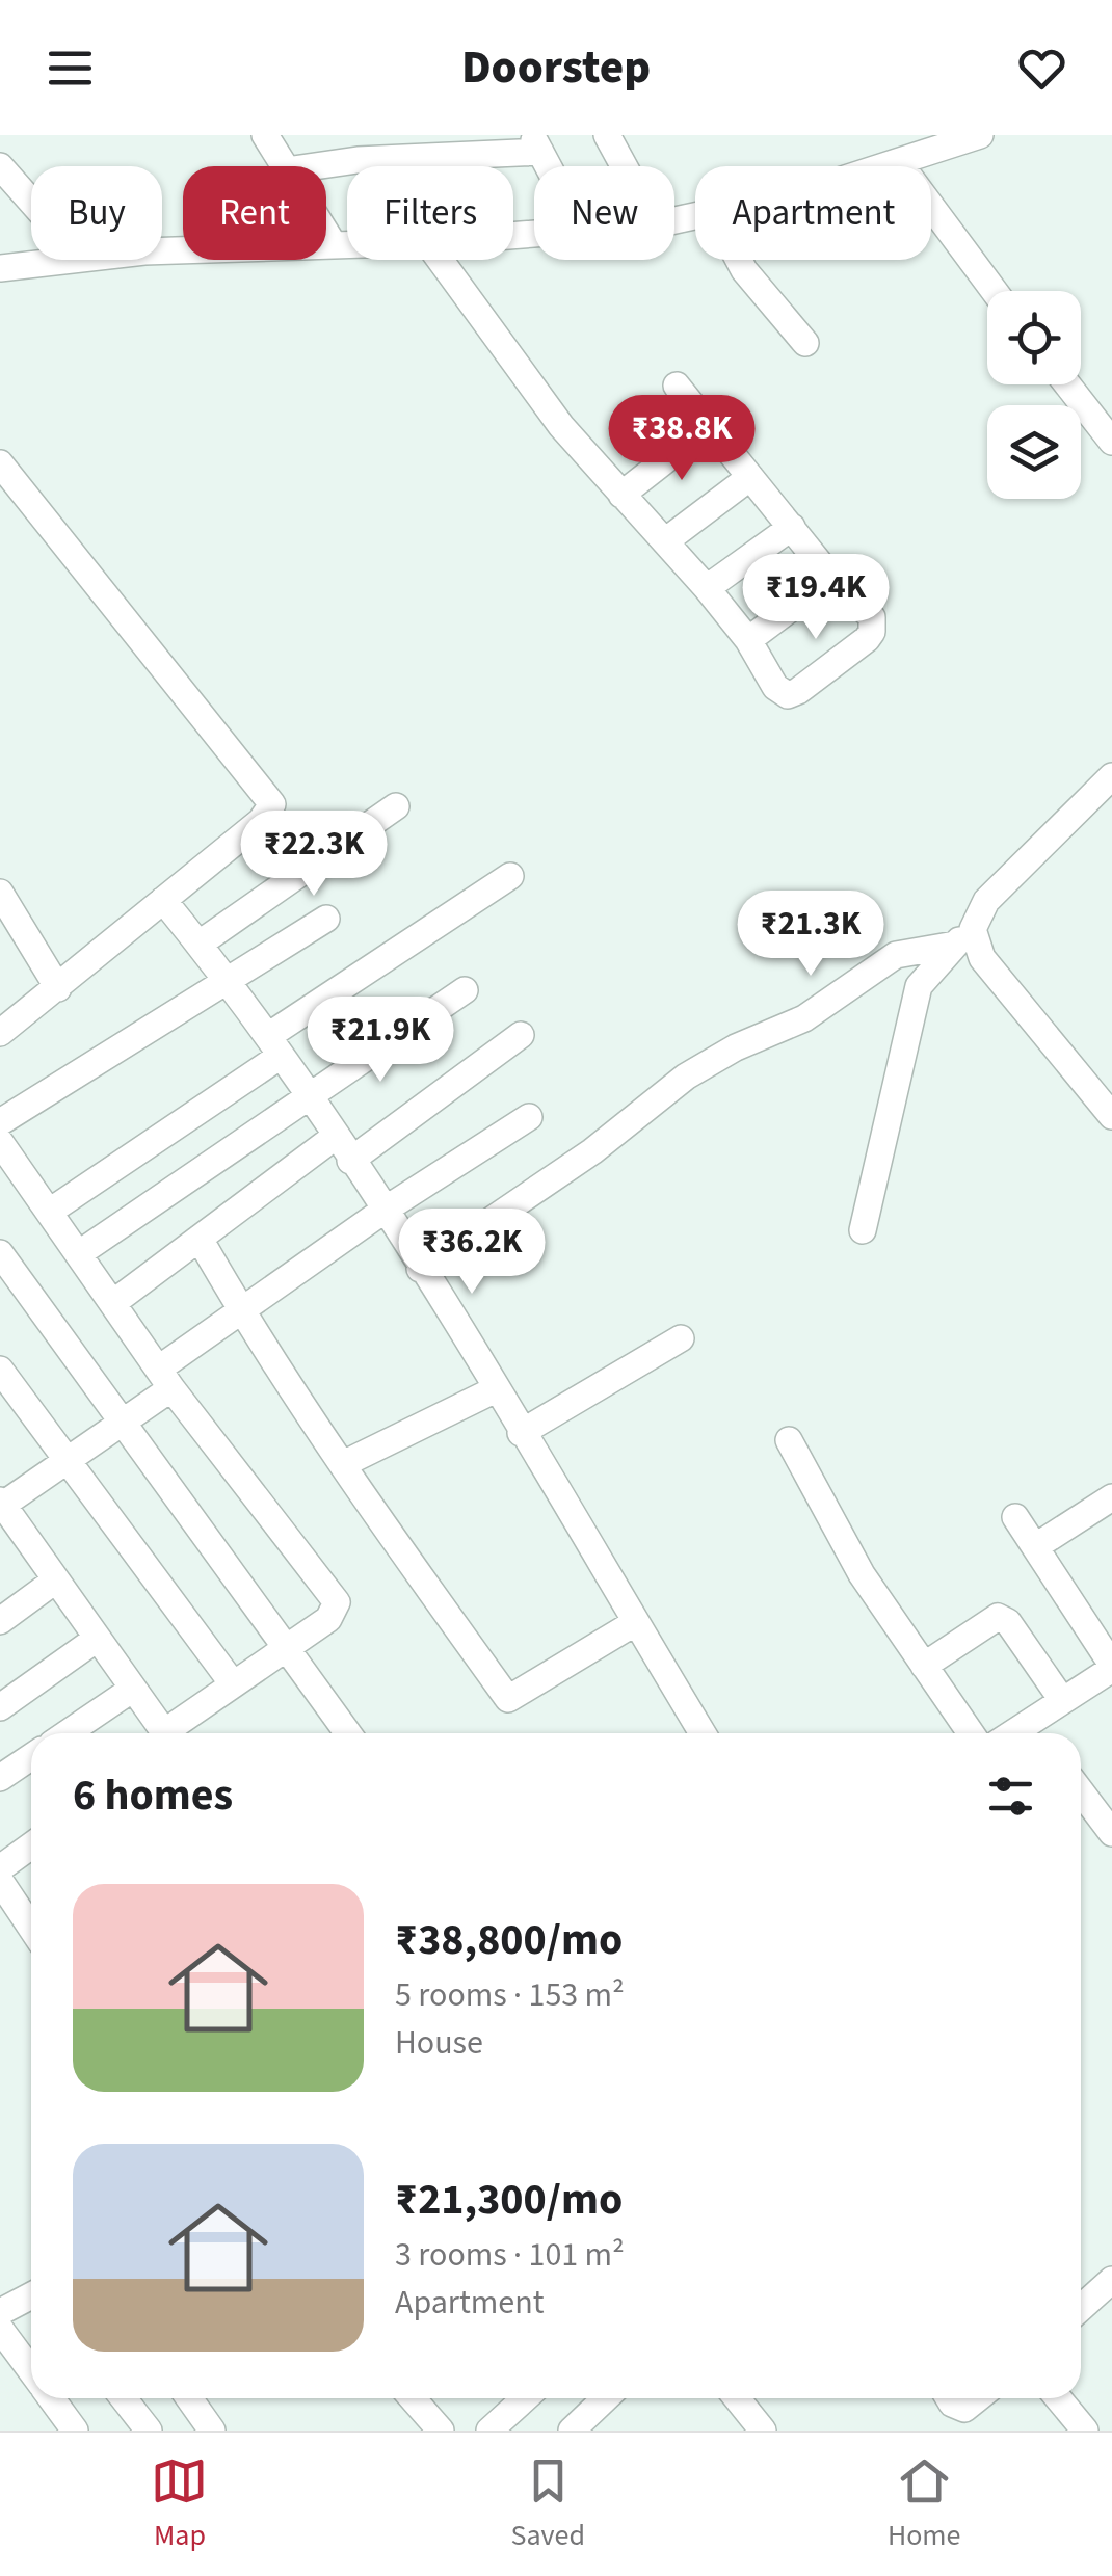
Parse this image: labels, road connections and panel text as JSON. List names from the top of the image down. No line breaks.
{"page":{"header":"Doorstep","chip":["Buy","Rent","Filters","New","Apartment"],"price":["₹38.8K","₹19.4K","₹22.3K","₹21.3K","₹21.9K","₹36.2K"],"heading":"6 homes","list":[{"name":"₹38,800/mo","note":"5 rooms · 153 m² · House"},{"name":"₹21,300/mo","note":"3 rooms · 101 m² · Apartment"}],"tabs":["Map","Saved","Home"]}}
